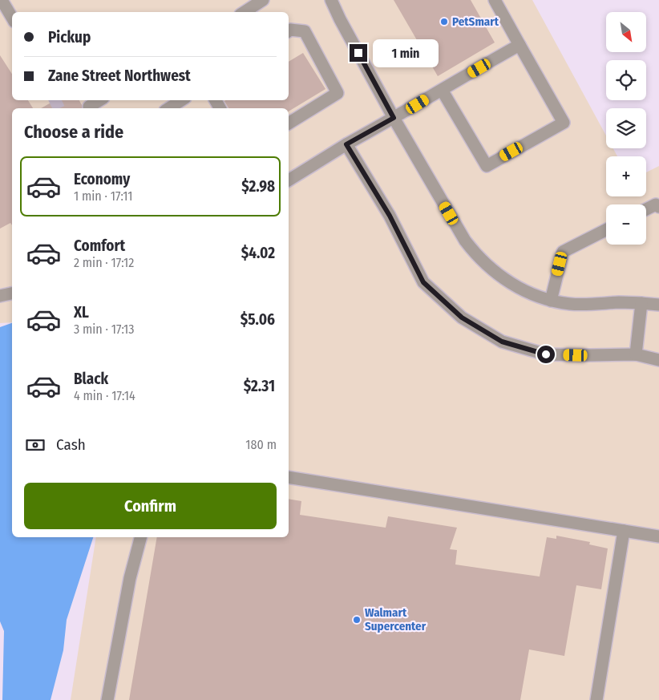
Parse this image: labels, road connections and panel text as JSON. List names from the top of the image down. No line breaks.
{"places":["PetSmart","Walmart Supercenter"],"north":"bottom right","page":{"map_buttons":["+","−"],"banner":["Pickup","Zane Street Northwest"],"bubble":"1 min","heading":"Choose a ride","list":[{"name":"Economy","note":"1 min · 17:11","value":"$2.98"},{"name":"Comfort","note":"2 min · 17:12","value":"$4.02"},{"name":"XL","note":"3 min · 17:13","value":"$5.06"},{"name":"Black","note":"4 min · 17:14","value":"$2.31"}],"pay":["Cash","180 m"],"buttons":"Confirm"}}
